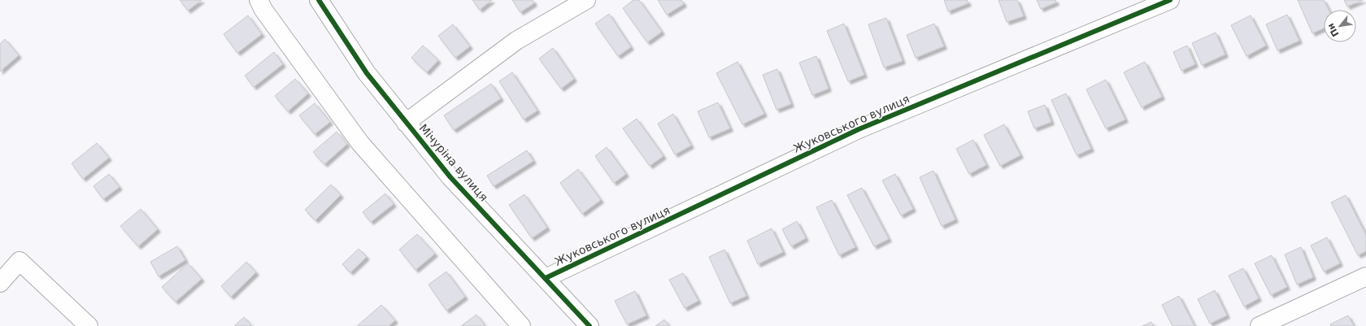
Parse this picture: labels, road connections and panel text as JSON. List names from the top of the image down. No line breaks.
{"streets":{"street":["Жуковського вулиця","Мічуріна вулиця"]},"crossings":[["Жуковського вулиця","Мічуріна вулиця"]],"north":"bottom left"}
